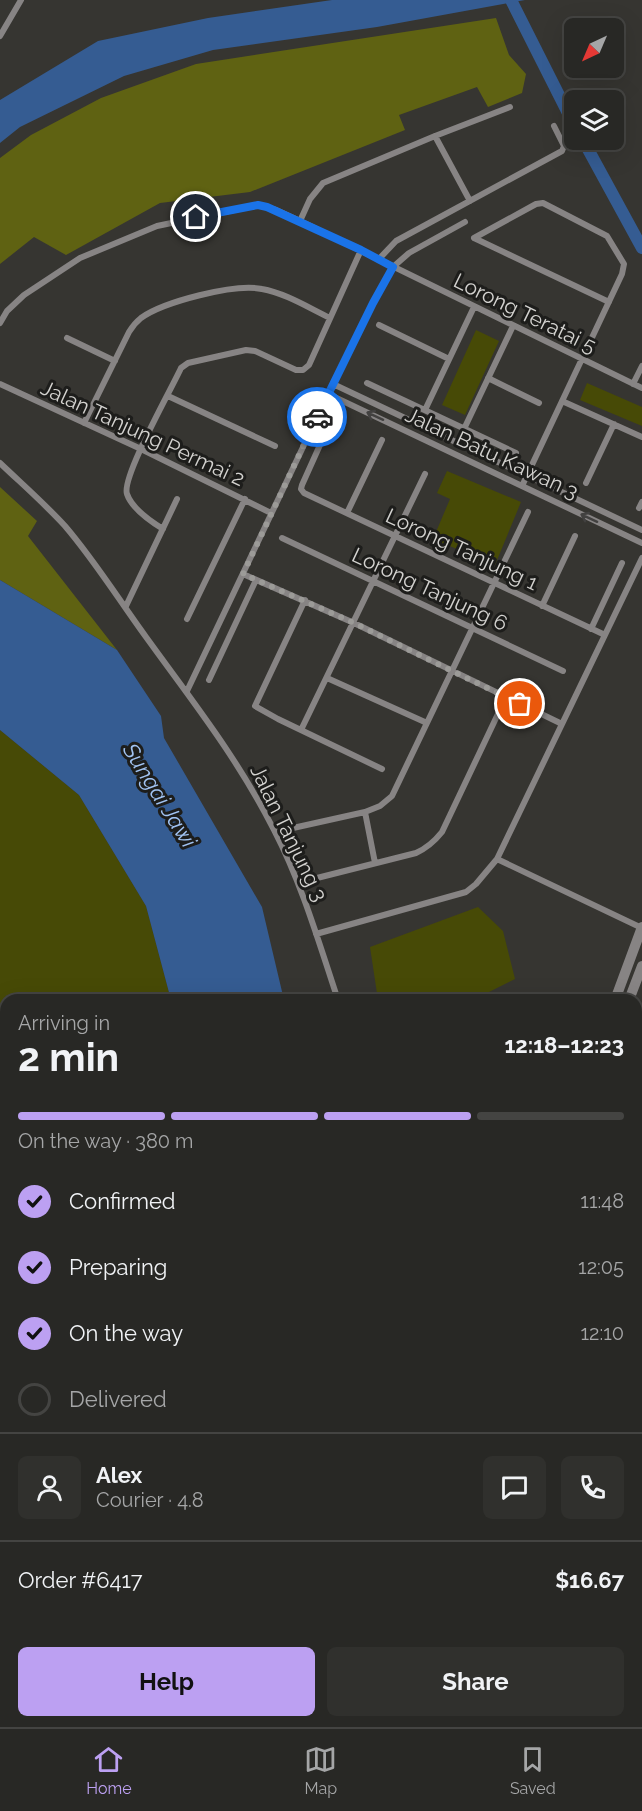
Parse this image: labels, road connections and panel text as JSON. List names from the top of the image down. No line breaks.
{"streets":{"street":["Lorong Teratai 5","Jalan Tanjung Permai 2","Jalan Batu Kawan 3","Lorong Tanjung 1","Lorong Tanjung 6","Jalan Tanjung 3"]},"water":["Sungai Jawi"],"north":"bottom left","page":{"heading":["2 min","Arriving in","12:18–12:23"],"panel":["Alex","Courier · 4.8","Order #6417","$16.67"],"bar":"On the way · 380 m","list":[["Confirmed","11:48"],["Preparing","12:05"],["On the way","12:10"],"Delivered"],"buttons":["Help","Share"],"tabs":["Home","Map","Saved"]}}
